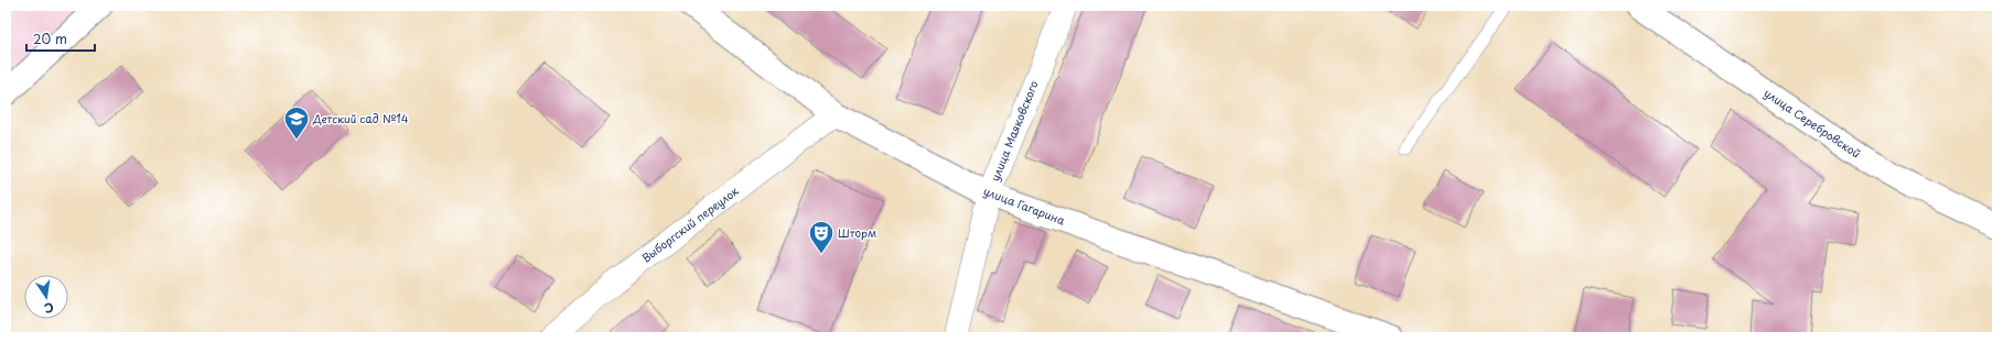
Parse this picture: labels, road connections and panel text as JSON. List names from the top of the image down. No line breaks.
{"streets":{"street":["улица Серебровской","улица Маяковского","улица Гагарина","Выборгский переулок"]},"crossings":[["улица Маяковского","улица Гагарина"],["улица Гагарина","Выборгский переулок"]],"places":{"school or university":["Детский сад №14"],"theatre":["Шторм"]},"scale_bar":"20 m","north":"bottom"}
